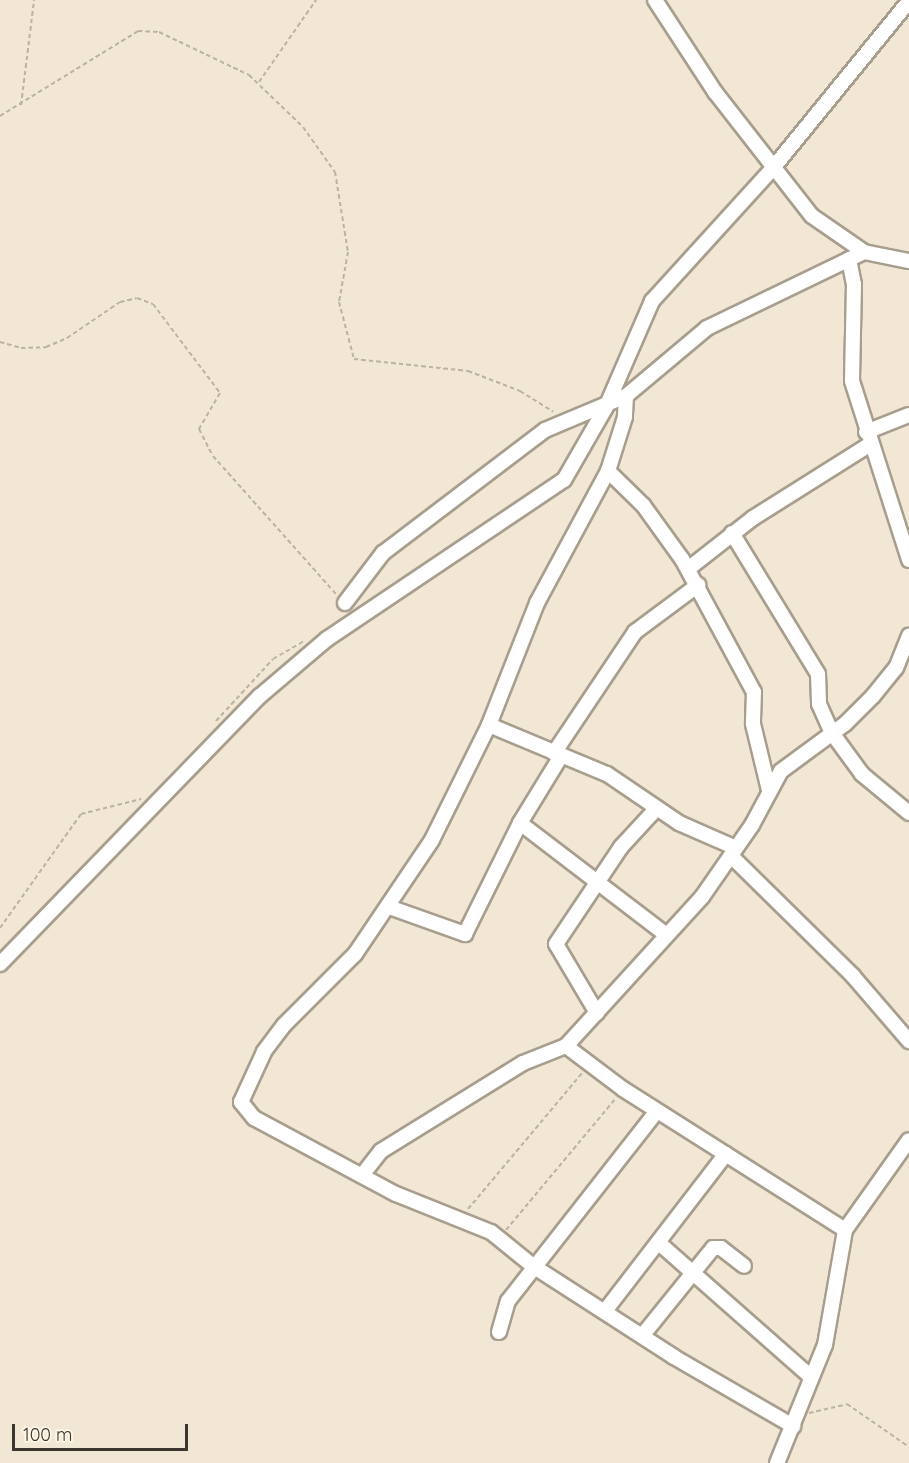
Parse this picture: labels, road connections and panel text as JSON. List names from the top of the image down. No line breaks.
{"scale_bar":"100 m"}
